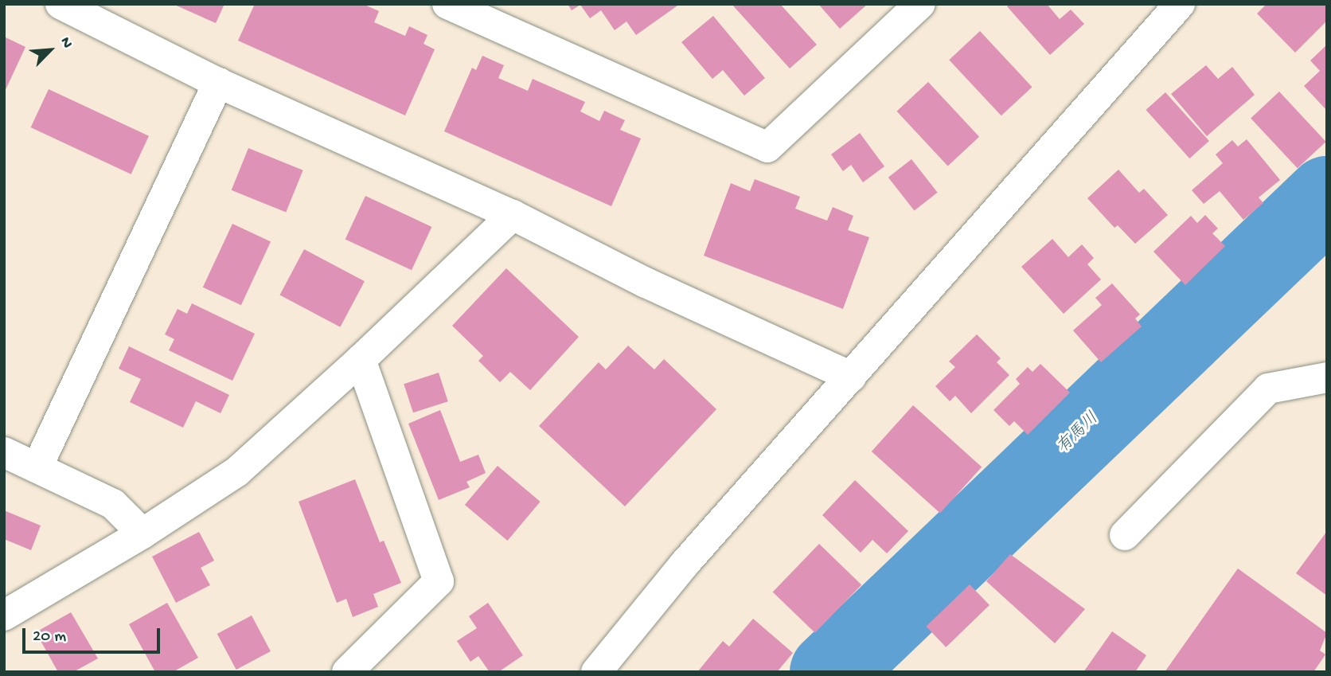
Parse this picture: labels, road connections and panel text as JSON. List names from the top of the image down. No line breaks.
{"water":["有馬川"],"scale_bar":"20 m","north":"top right"}
